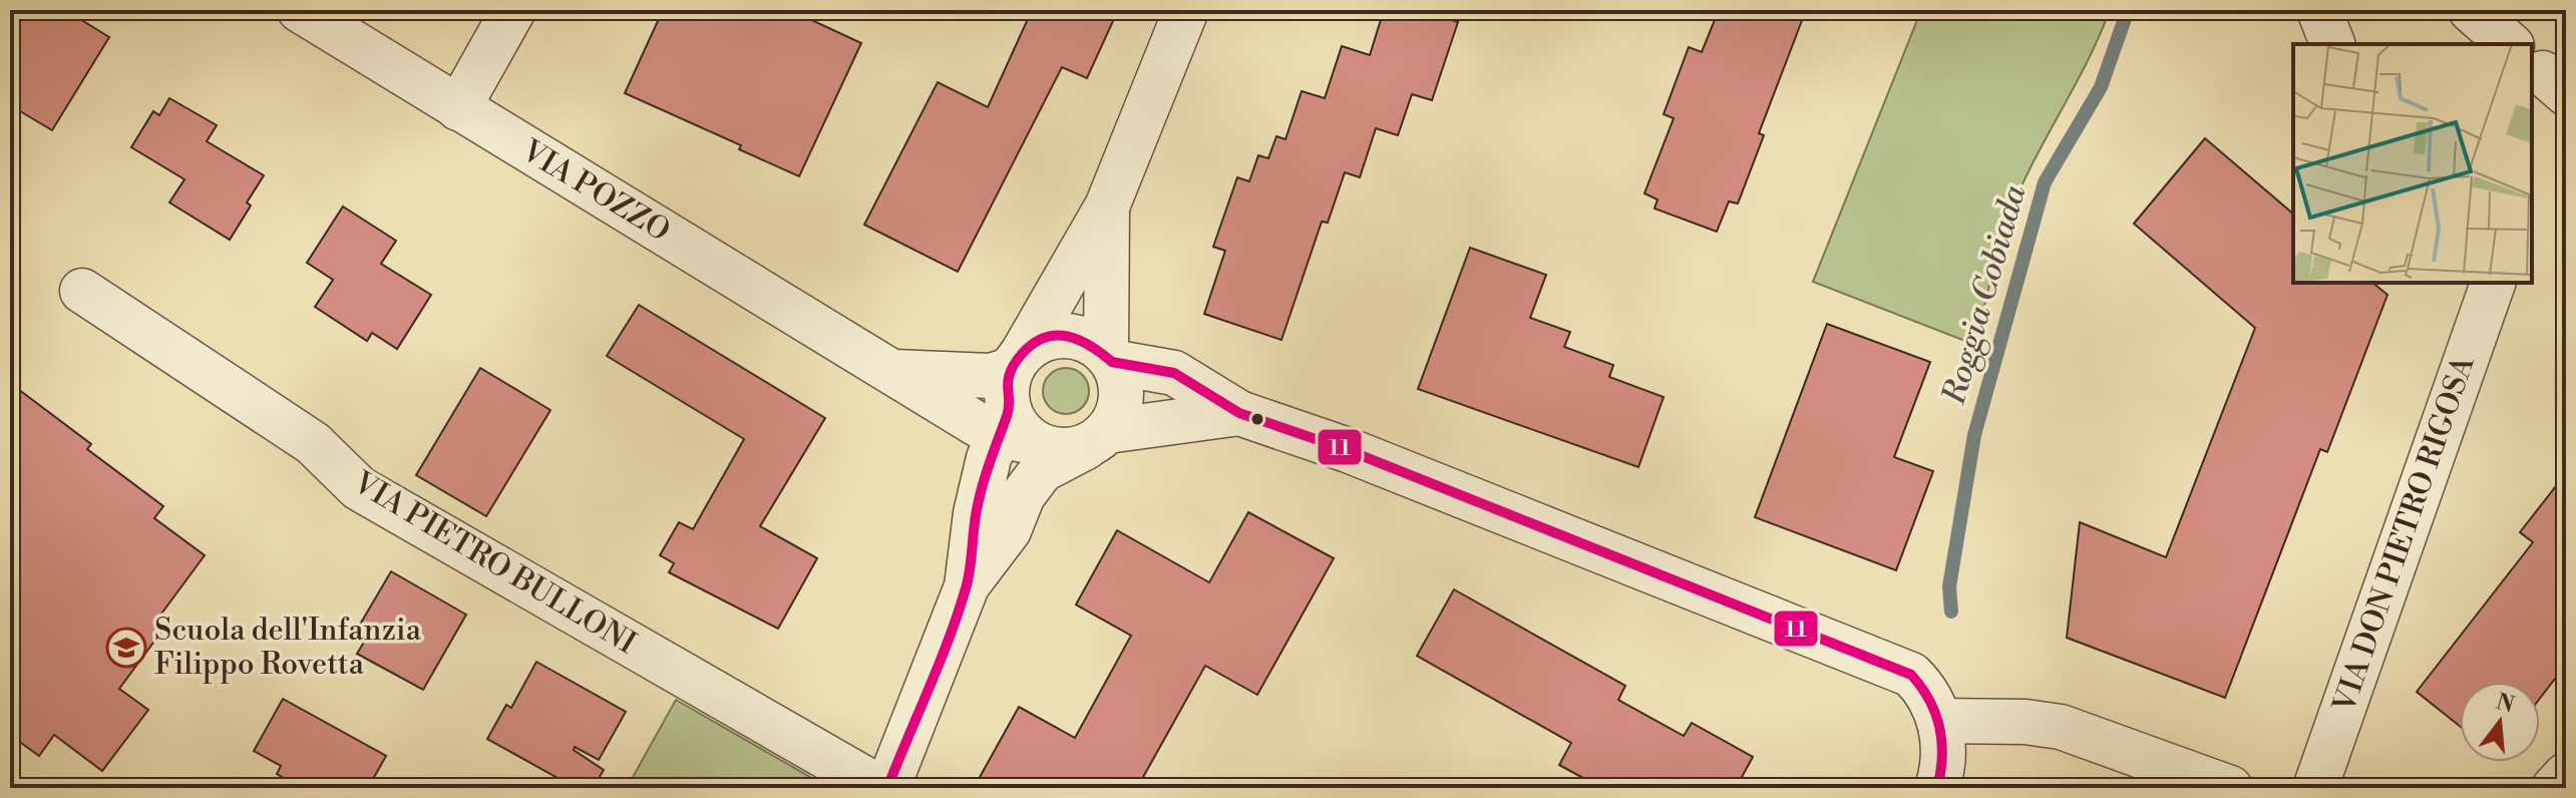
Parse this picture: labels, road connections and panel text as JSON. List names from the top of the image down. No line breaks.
{"streets":{"street":["VIA POZZO","VIA DON PIETRO RIGOSA","VIA PIETRO BULLONI"]},"water":["Roggia Cobiada"],"places":{"school or university":["Scuola dell'Infanzia Filippo Rovetta"]},"lines":["transit line 11"],"north":"top"}
